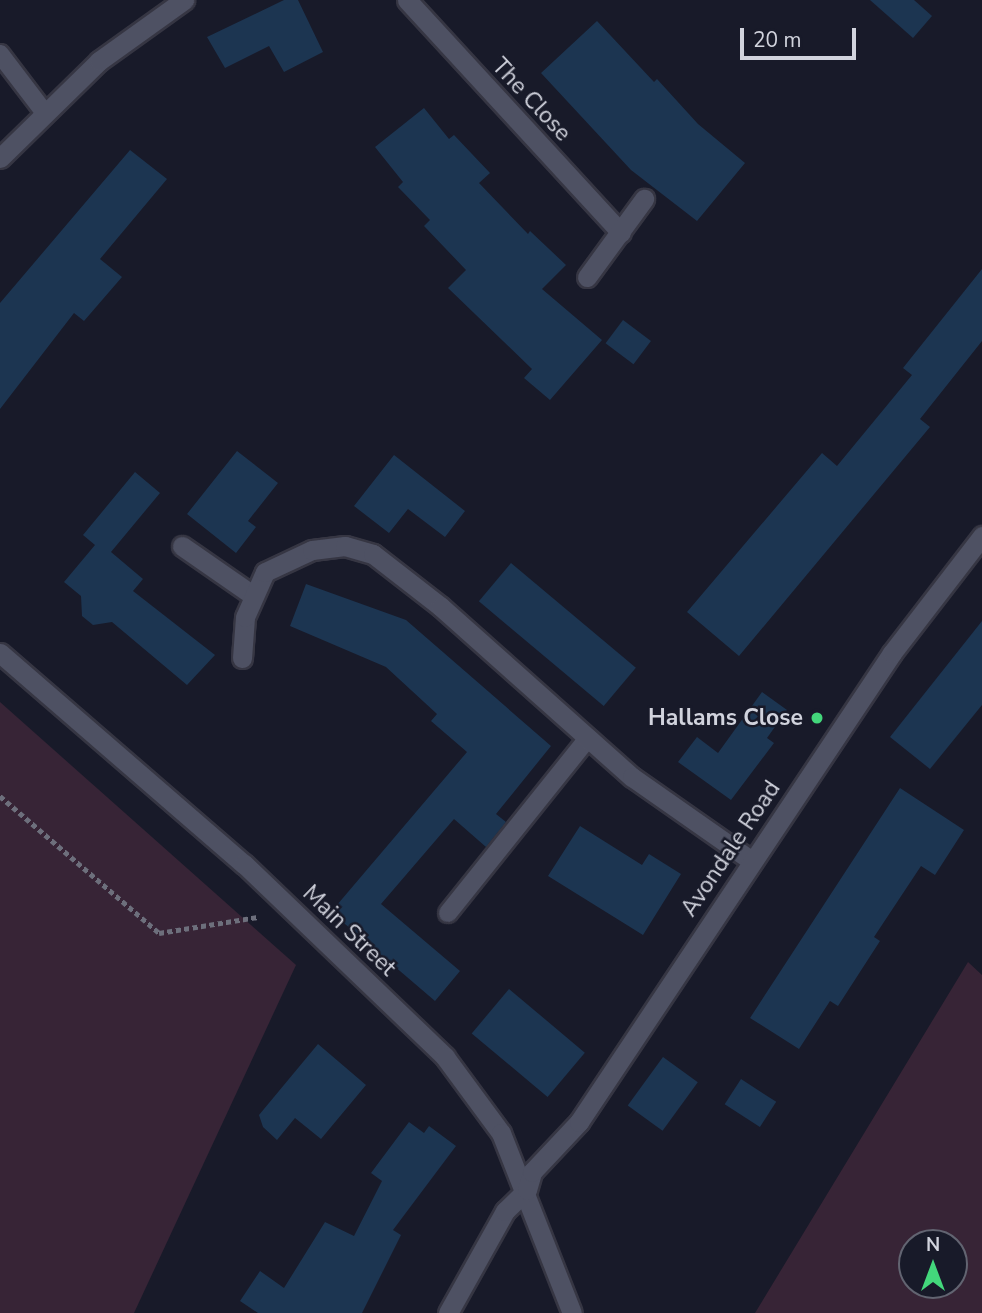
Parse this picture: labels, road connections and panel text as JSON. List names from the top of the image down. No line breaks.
{"streets":{"street":["The Close","Avondale Road","Main Street"]},"crossings":[["Avondale Road","Main Street"]],"places":["Hallams Close"],"scale_bar":"20 m","north":"top"}
